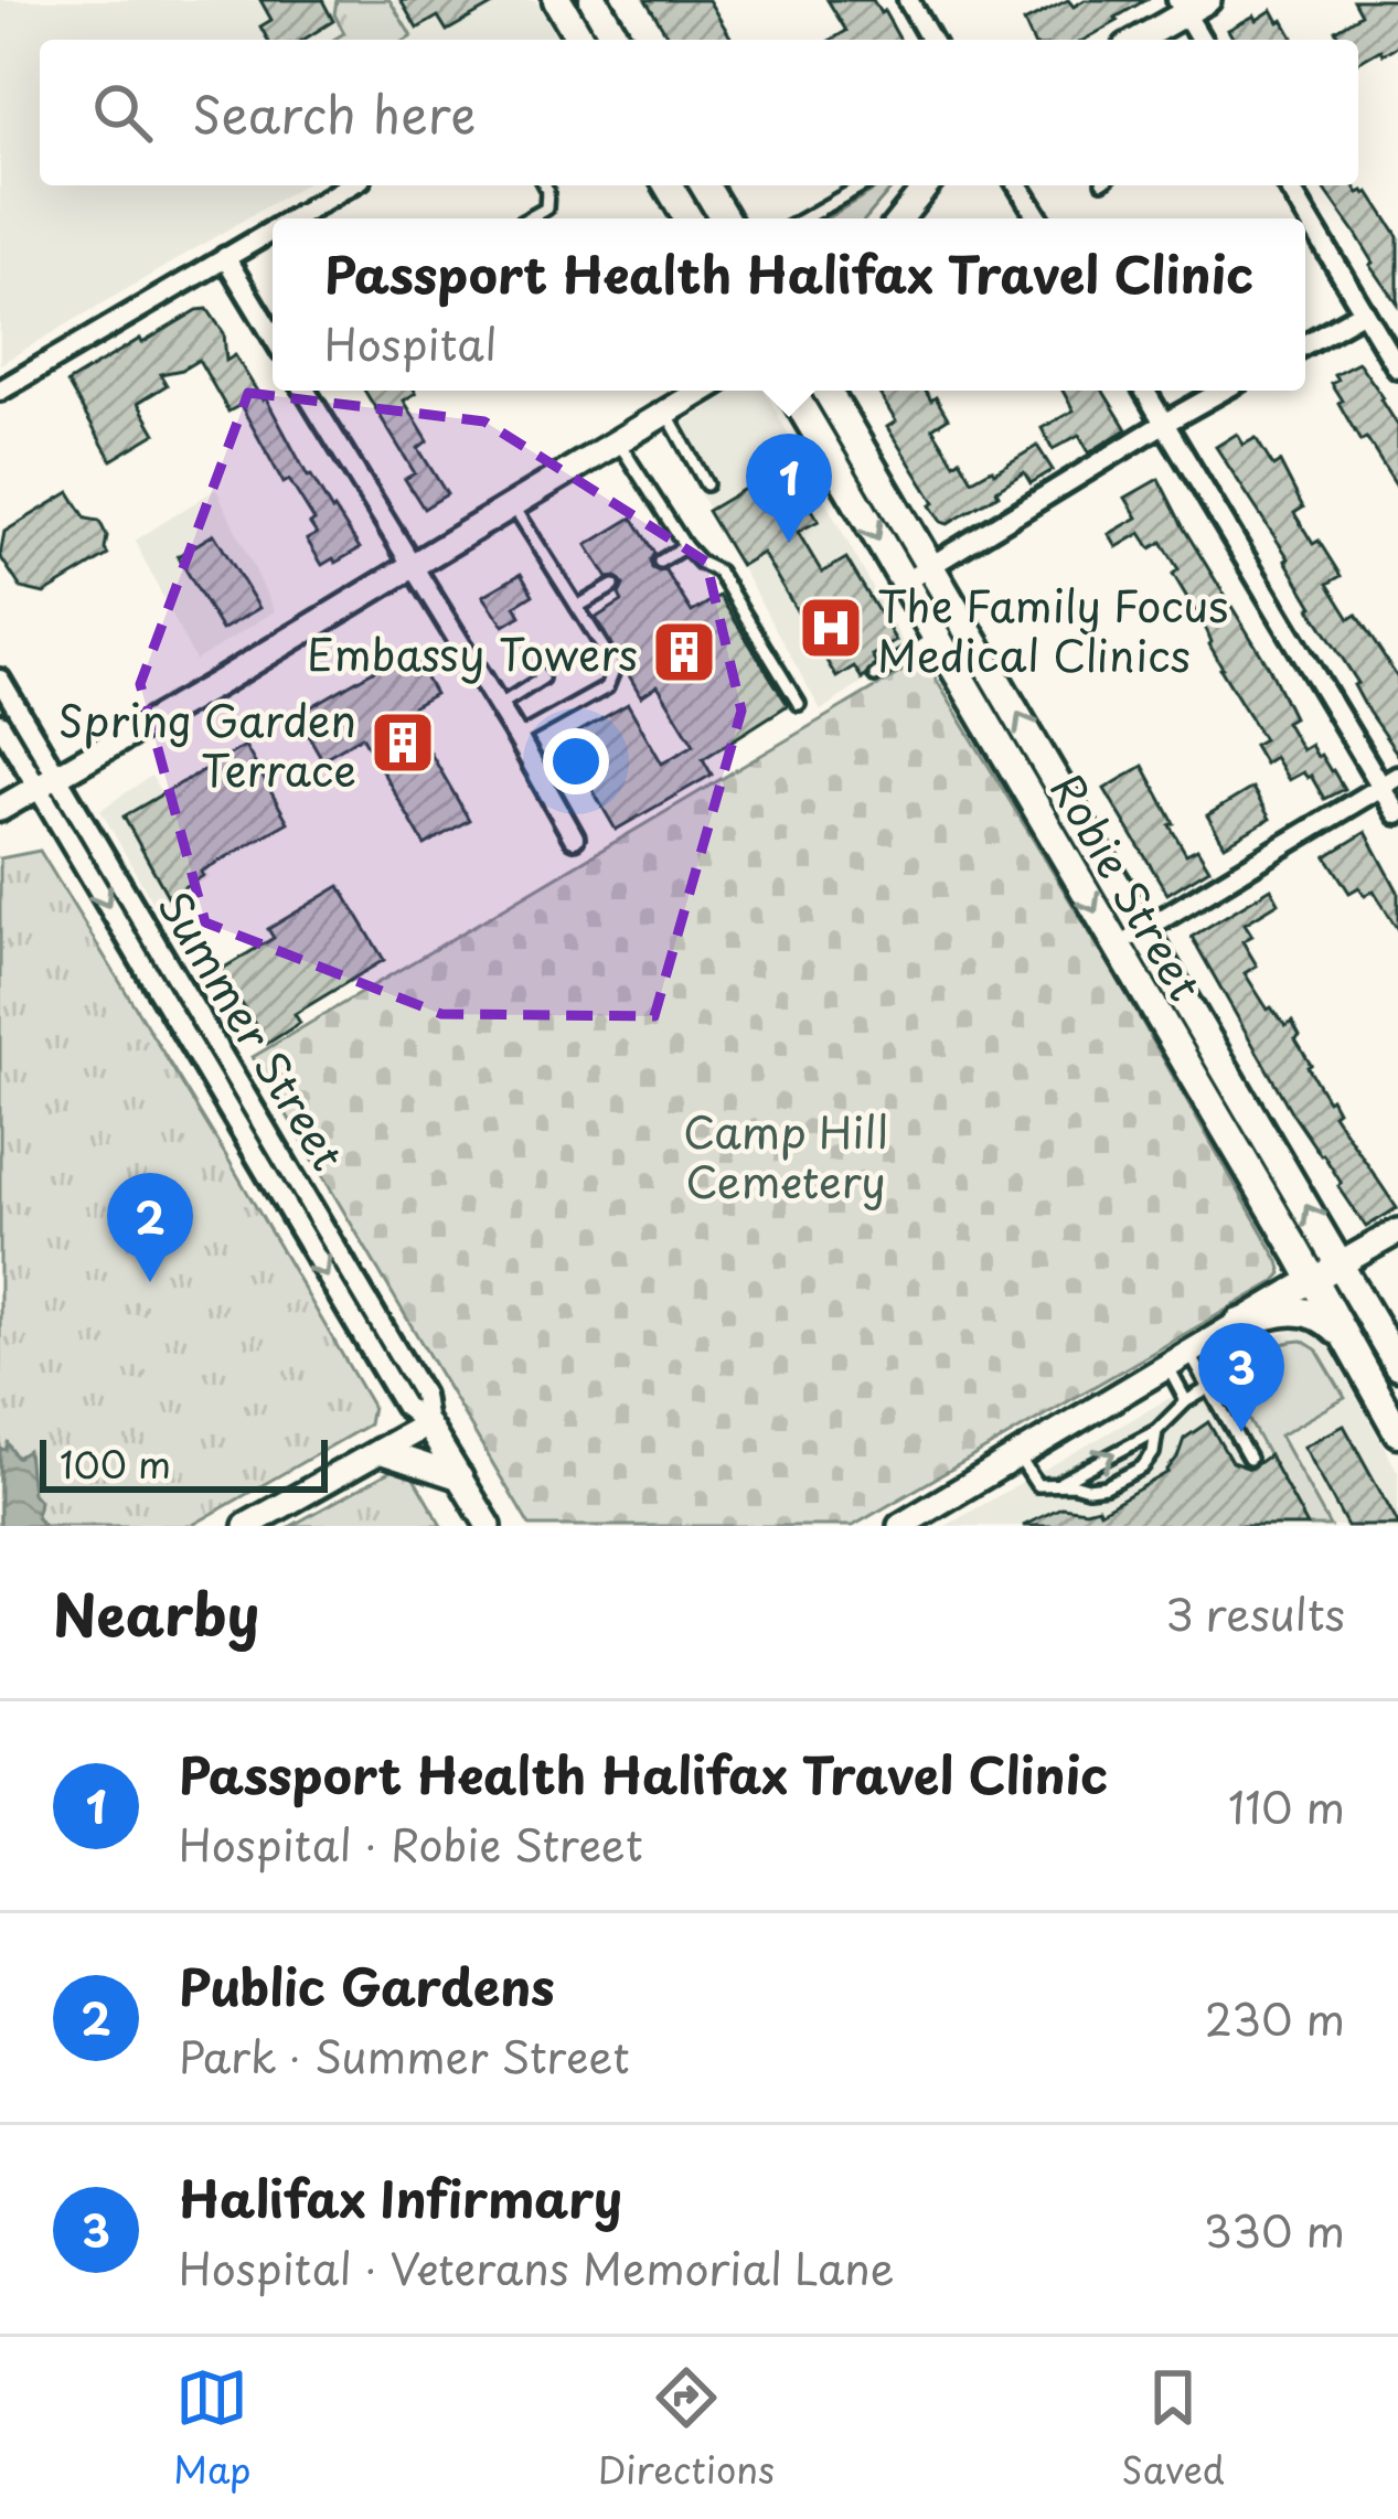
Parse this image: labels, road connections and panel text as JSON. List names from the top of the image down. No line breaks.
{"streets":{"main road":["Robie Street"],"street":["Summer Street"]},"parks":["Camp Hill Cemetery"],"places":{"hospital":["The Family Focus Medical Clinics"],"building":["Embassy Towers","Spring Garden Terrace"]},"scale_bar":"100 m","page":{"search":"Search here","popup":["Passport Health Halifax Travel Clinic","Hospital"],"pins":["1","2","3"],"scale":"100 m","heading":["Nearby","3 results"],"list":[{"mark":"1","name":"Passport Health Halifax Travel Clinic","note":"Hospital · Robie Street","value":"110 m"},{"mark":"2","name":"Public Gardens","note":"Park · Summer Street","value":"230 m"},{"mark":"3","name":"Halifax Infirmary","note":"Hospital · Veterans Memorial Lane","value":"330 m"}],"nav":["Map","Directions","Saved"]}}
